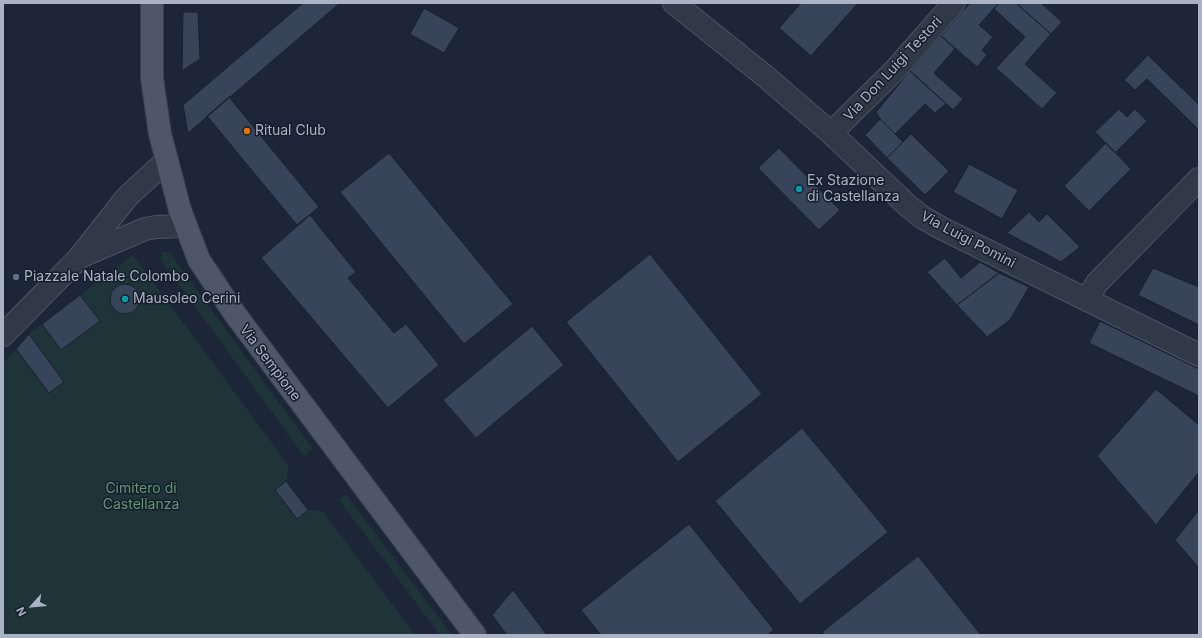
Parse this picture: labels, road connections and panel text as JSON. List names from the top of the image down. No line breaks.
{"streets":{"main road":["Via Sempione"],"street":["Via Don Luigi Testori","Via Luigi Pomini"]},"crossings":[["Via Don Luigi Testori","Via Luigi Pomini"]],"parks":["Cimitero di Castellanza"],"places":["Ritual Club","Ex Stazione di Castellanza","Piazzale Natale Colombo","Mausoleo Cerini"],"north":"bottom left"}
